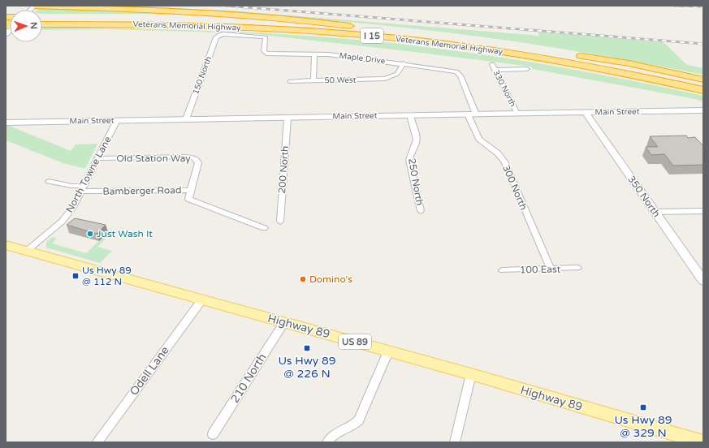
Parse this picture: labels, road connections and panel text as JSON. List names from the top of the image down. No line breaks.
{"streets":{"highway":["Veterans Memorial Highway","I 15"],"main road":["Highway 89","US 89"],"street":["Maple Drive","150 North","50 West","330 North","Main Street","Old Station Way","200 North","North Towne Lane","250 North","300 North","Bamberger Road","350 North","100 East","Odell Lane","210 North"]},"crossings":[["Maple Drive","150 North"],["Maple Drive","50 West"],["Maple Drive","300 North"],["150 North","Main Street"],["330 North","Main Street"],["Main Street","200 North"],["Main Street","North Towne Lane"],["Main Street","250 North"],["Main Street","300 North"],["Main Street","350 North"],["Old Station Way","North Towne Lane"],["Old Station Way","Bamberger Road"],["North Towne Lane","Bamberger Road"],["North Towne Lane","Highway 89"],["300 North","100 East"],["Highway 89","Odell Lane"],["Highway 89","210 North"]],"places":{"other":["Just Wash It","Domino's"],"transit":["Us Hwy 89 @ 112 N","Us Hwy 89 @ 226 N","Us Hwy 89 @ 329 N"]},"north":"right"}
